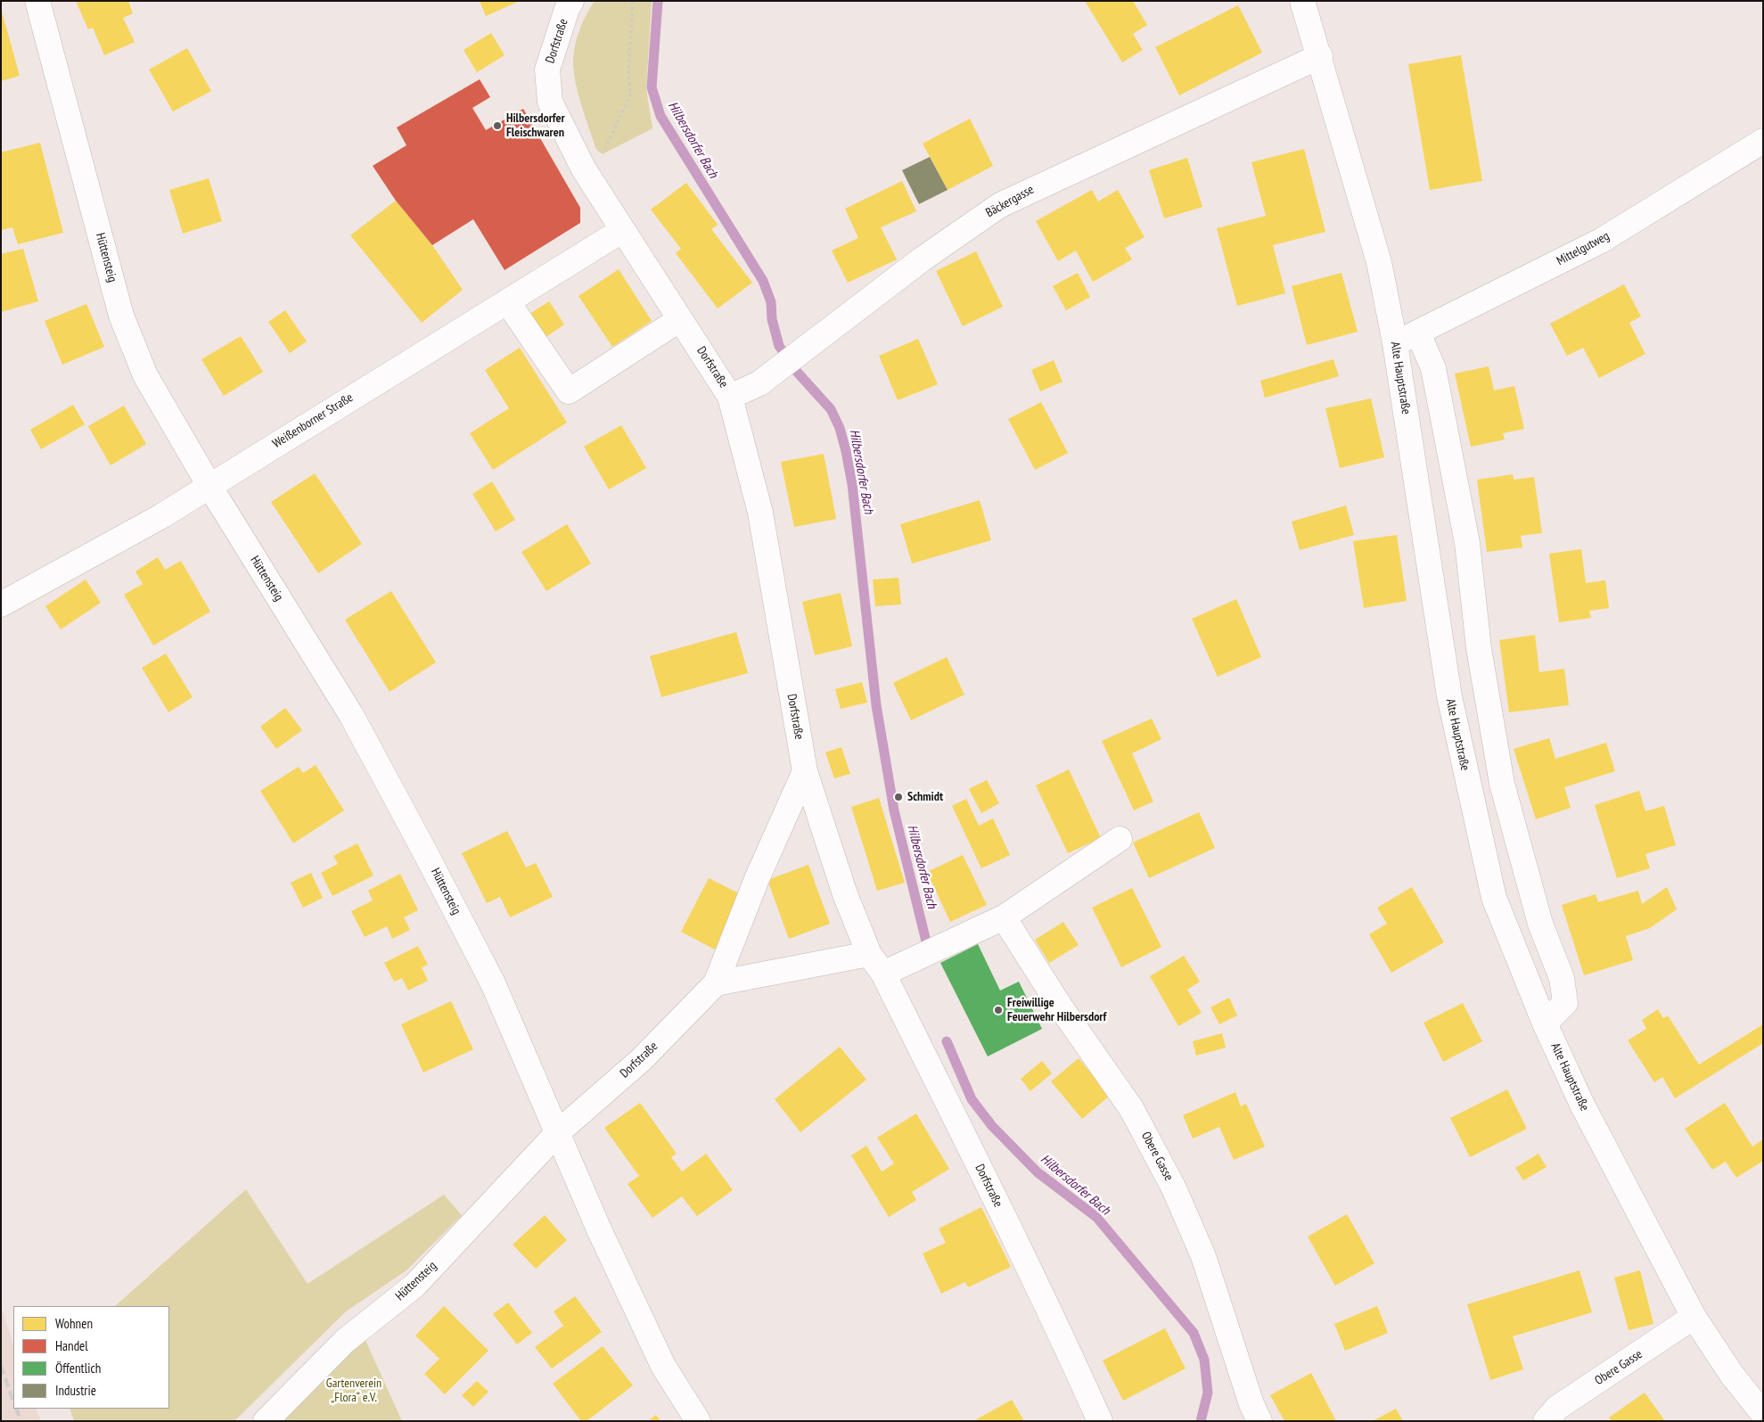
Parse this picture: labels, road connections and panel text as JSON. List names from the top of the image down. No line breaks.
{"streets":{"street":["Dorfstraße","Bäckergasse","Mittelgutweg","Hüttensteig","Alte Hauptstraße","Weißenborner Straße","Obere Gasse"]},"crossings":[["Dorfstraße","Bäckergasse"],["Dorfstraße","Hüttensteig"],["Dorfstraße","Weißenborner Straße"],["Bäckergasse","Alte Hauptstraße"],["Mittelgutweg","Alte Hauptstraße"],["Hüttensteig","Weißenborner Straße"],["Alte Hauptstraße","Obere Gasse"]],"water":["Hilbersdorfer Bach"],"parks":["Gartenverein „Flora“ e.V."],"places":["Hilbersdorfer Fleischwaren","Schmidt","Freiwillige Feuerwehr Hilbersdorf"],"legend":["Wohnen","Handel","Öffentlich","Industrie"]}
